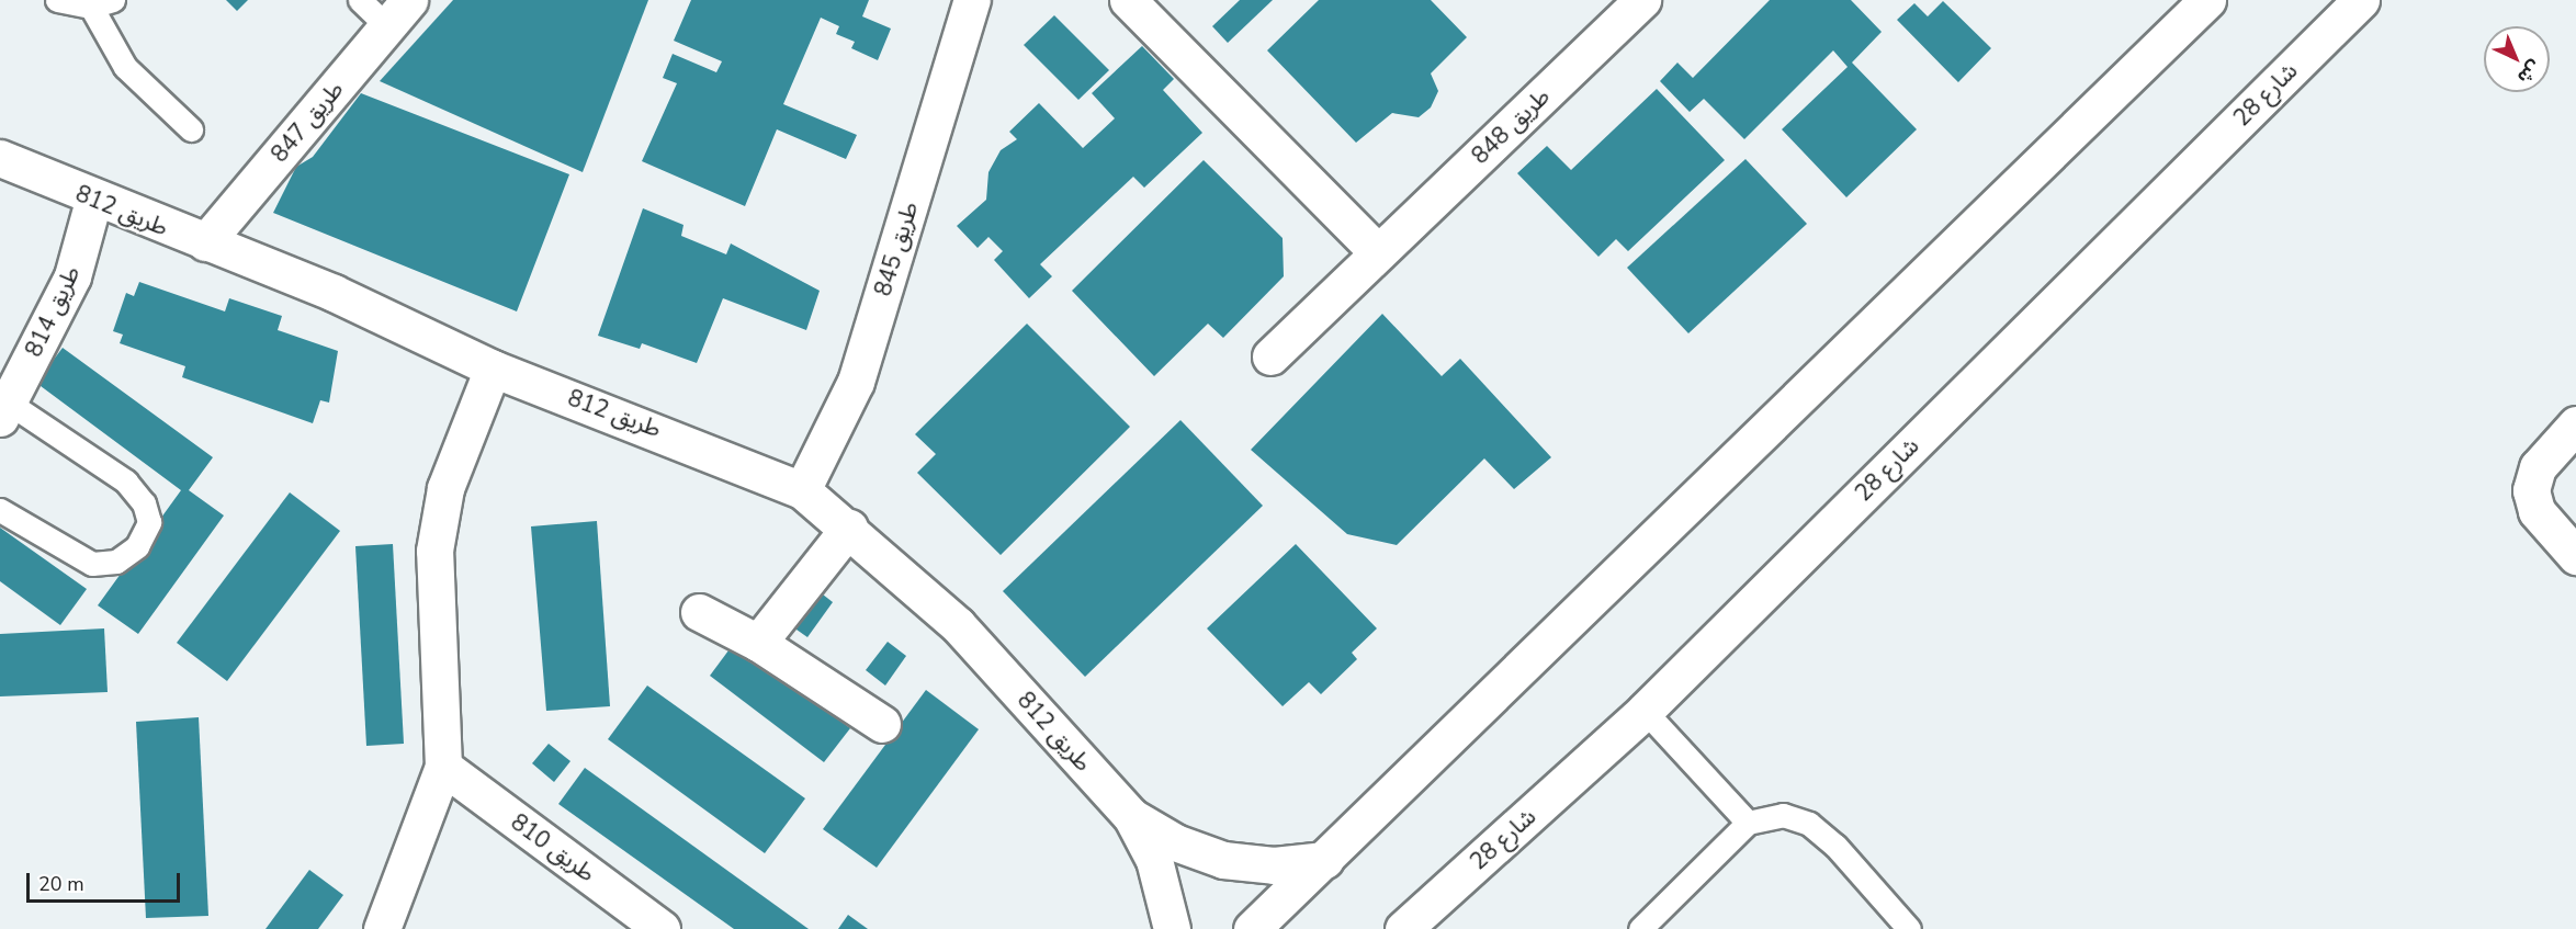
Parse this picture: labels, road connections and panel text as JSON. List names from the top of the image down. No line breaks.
{"streets":{"street":["شارع 28","طريق 847","طريق 848","طريق 812","طريق 845","طريق 814","طريق 810"]},"crossings":[["طريق 847","طريق 812"],["طريق 812","طريق 845"],["طريق 812","طريق 814"]],"scale_bar":"20 m","north":"bottom right"}
